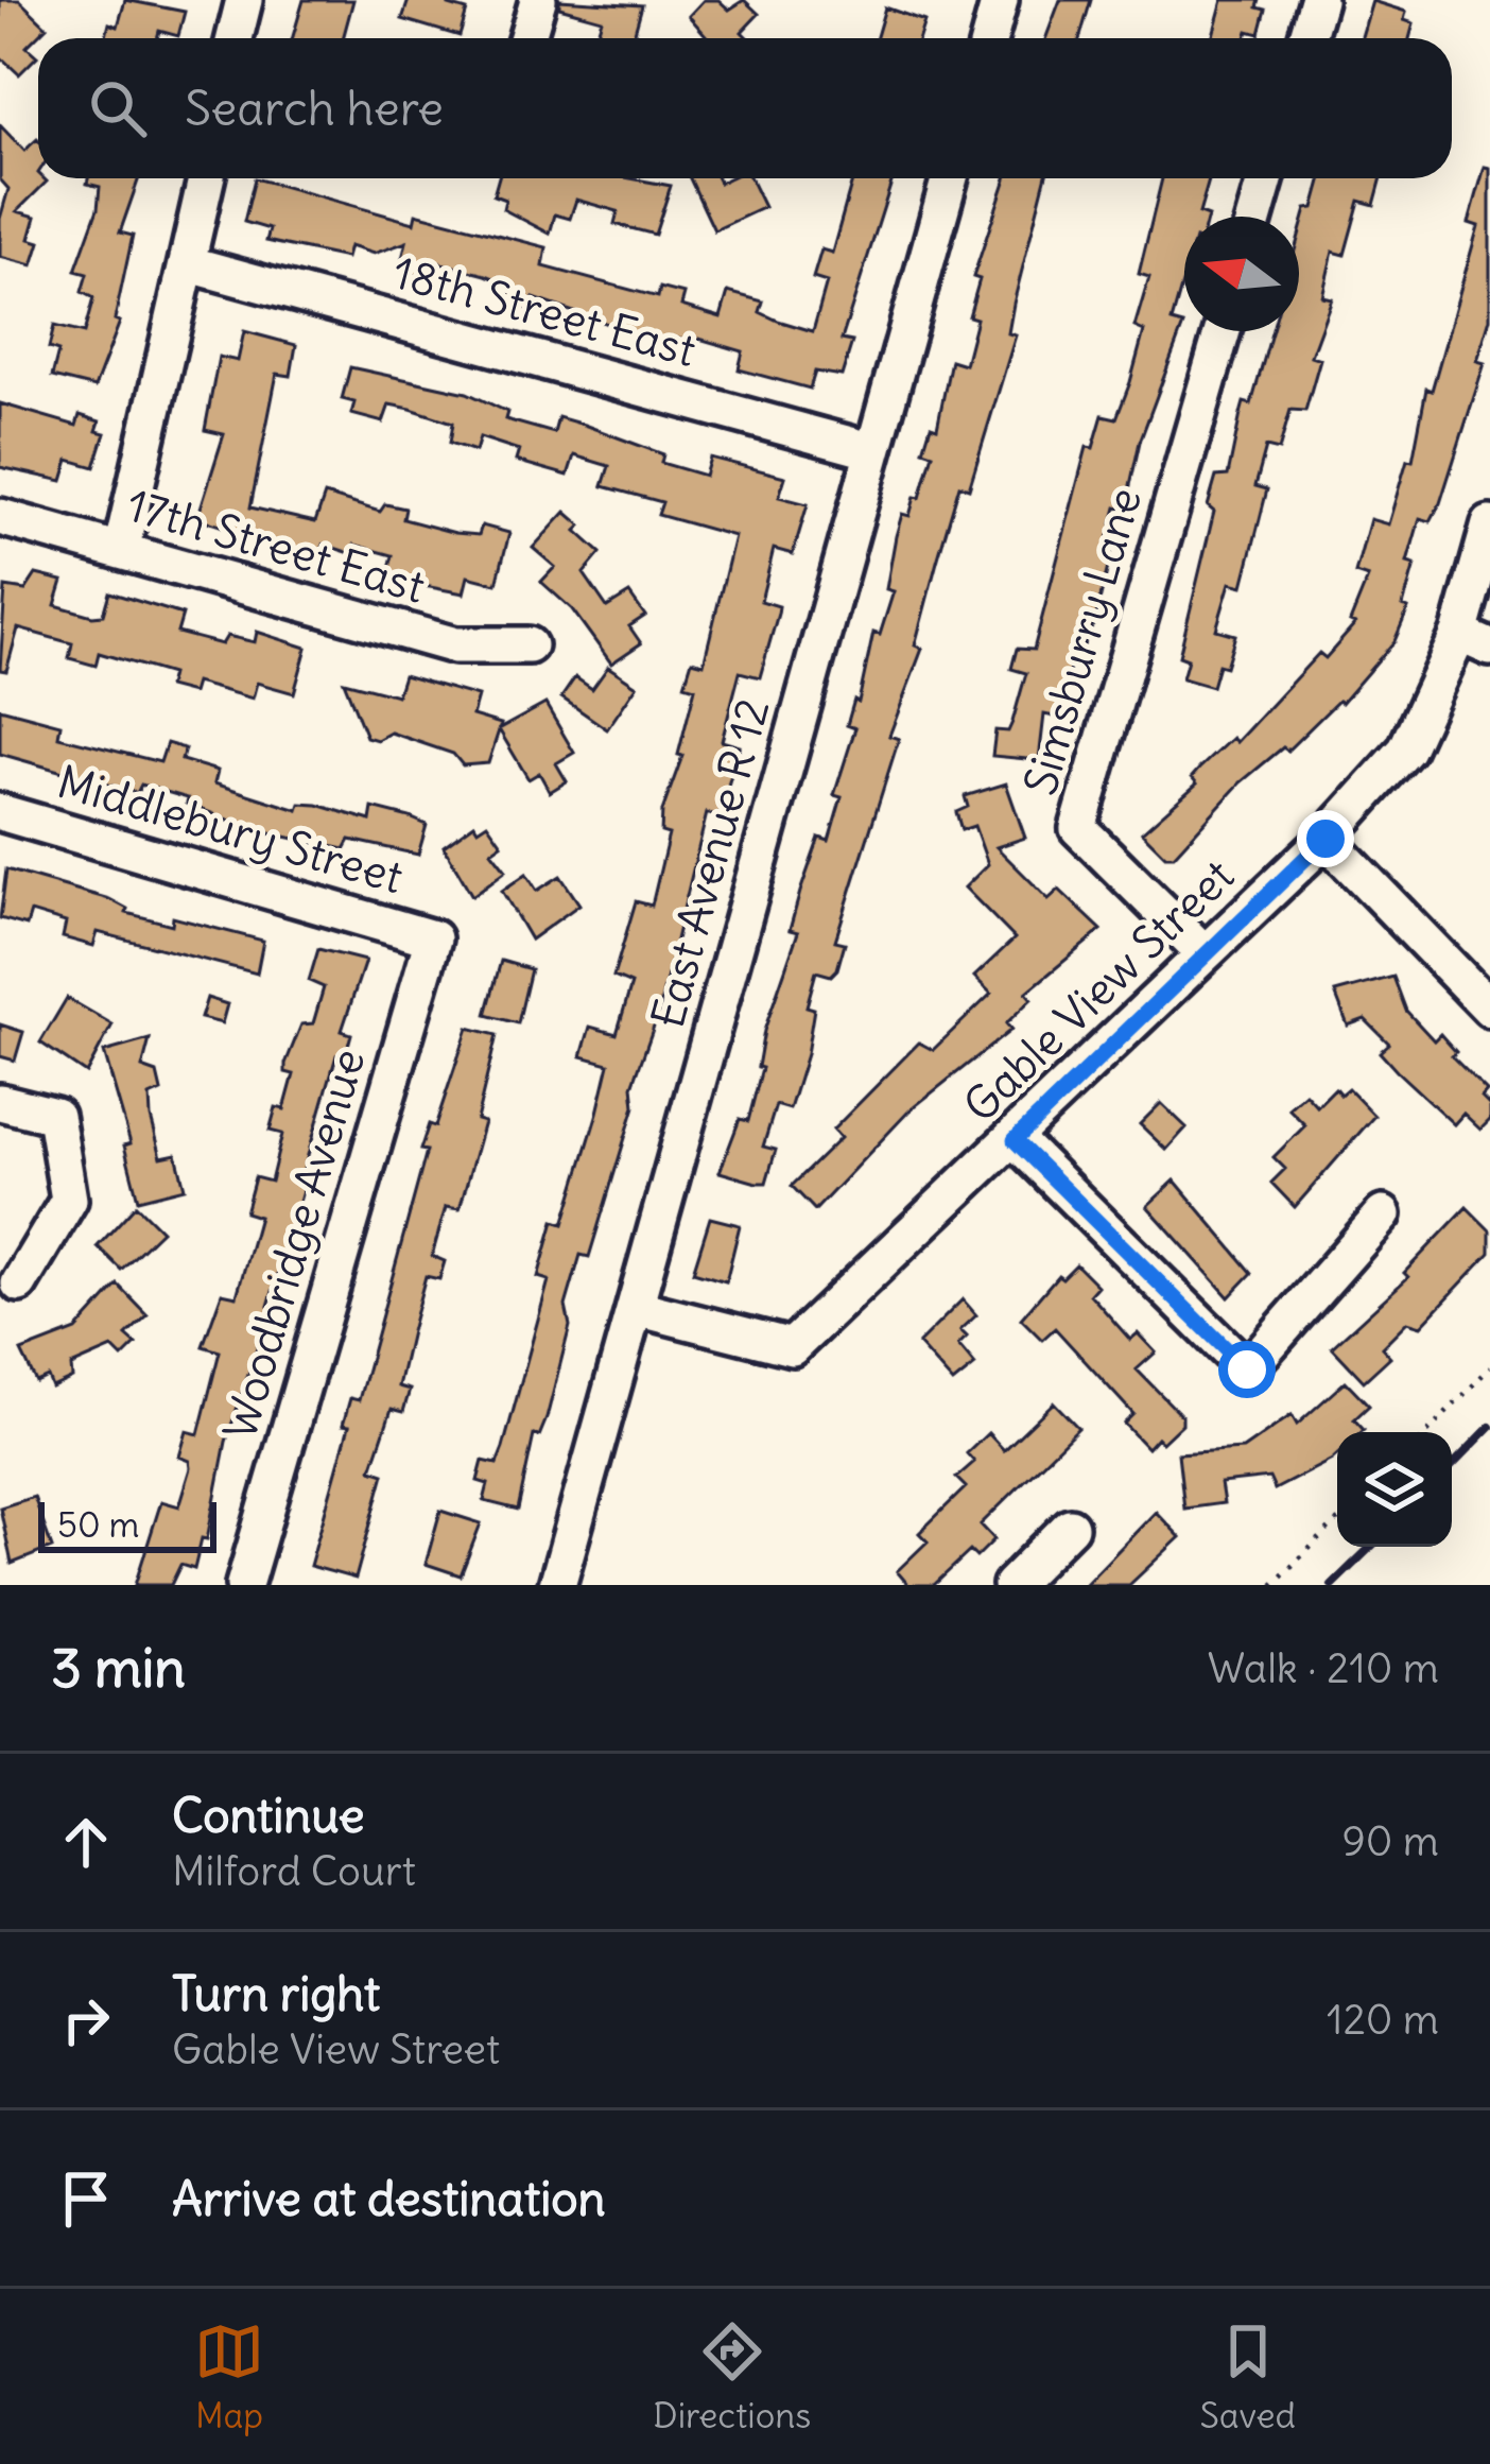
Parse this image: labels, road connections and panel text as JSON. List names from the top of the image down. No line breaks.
{"streets":{"street":["18th Street East","17th Street East","Simsburry Lane","Middlebury Street","East Avenue R 12","Gable View Street","Woodbridge Avenue"]},"crossings":[["18th Street East","East Avenue R 12"],["Simsburry Lane","Gable View Street"],["Middlebury Street","Woodbridge Avenue"],["East Avenue R 12","Gable View Street"]],"scale_bar":"50 m","north":"left","page":{"search":"Search here","scale":"50 m","heading":["3 min","Walk · 210 m"],"list":[["Continue","Milford Court","90 m"],["Turn right","Gable View Street","120 m"],"Arrive at destination"],"nav":["Map","Directions","Saved"]}}
